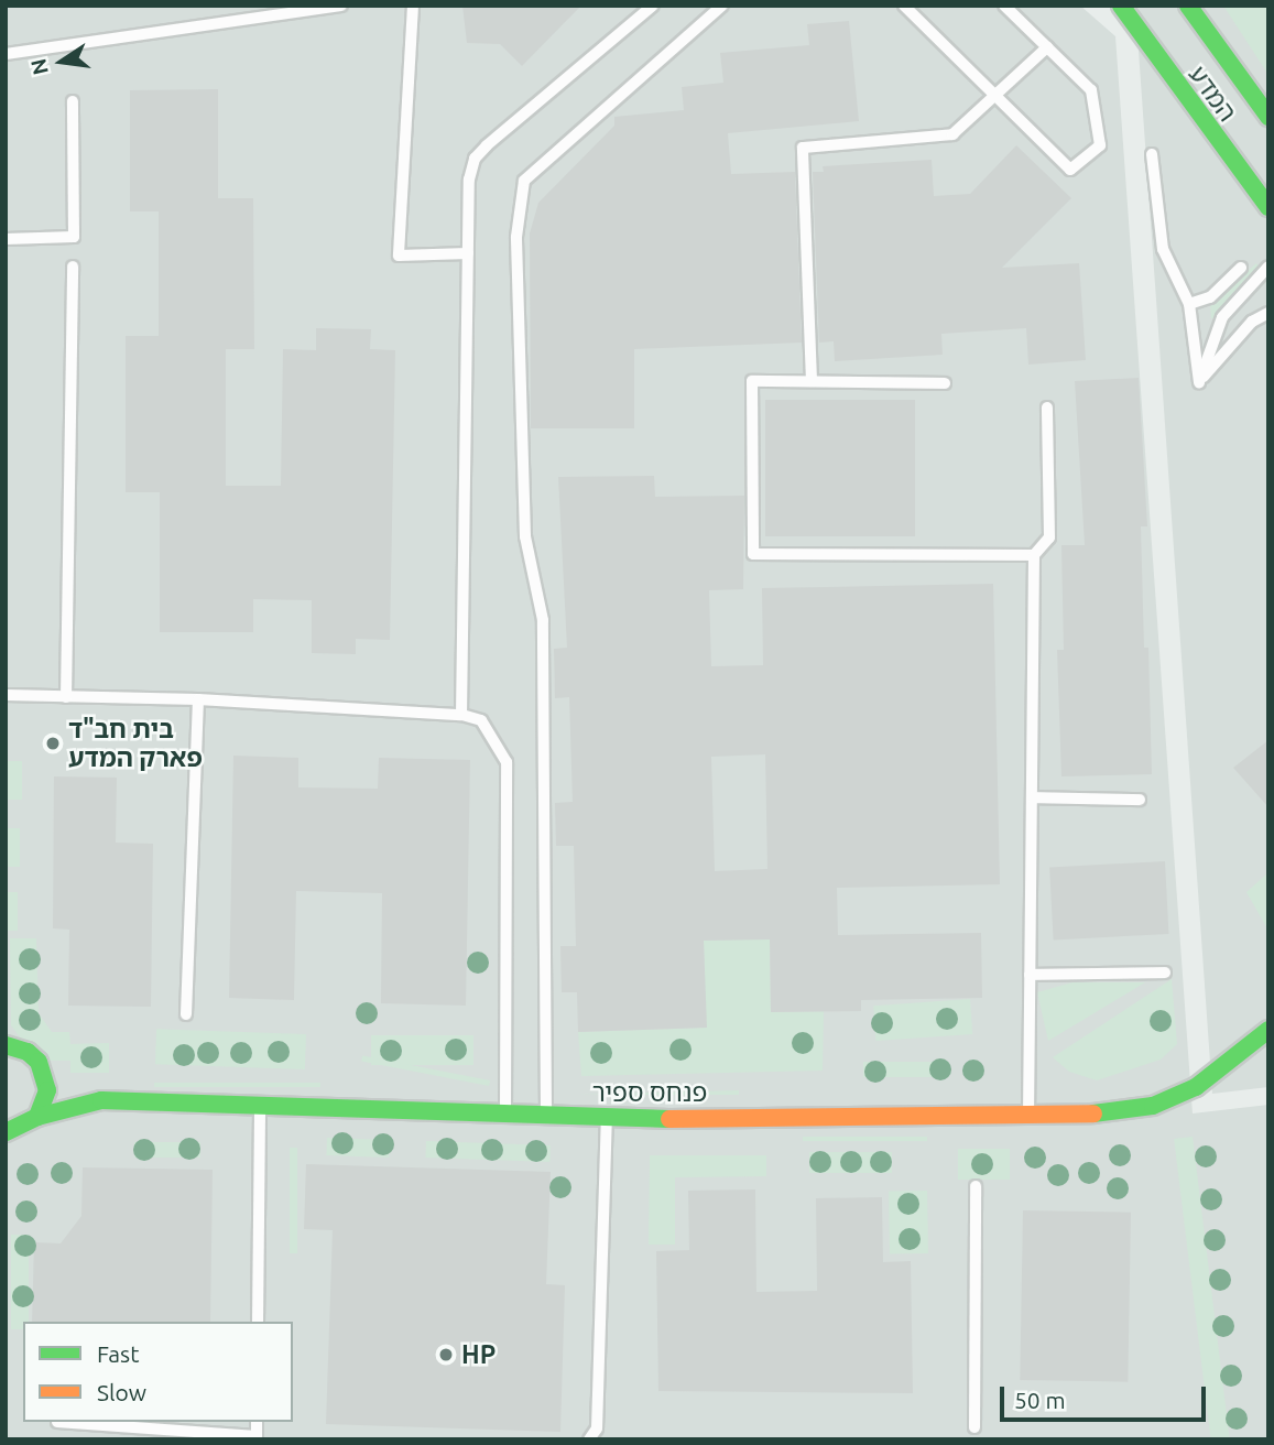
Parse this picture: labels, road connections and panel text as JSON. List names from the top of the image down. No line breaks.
{"streets":{"street":["המדע","פנחס ספיר"]},"places":["בית חב\"ד פארק המדע","HP"],"legend":["Fast","Slow"],"scale_bar":"50 m","north":"left"}
